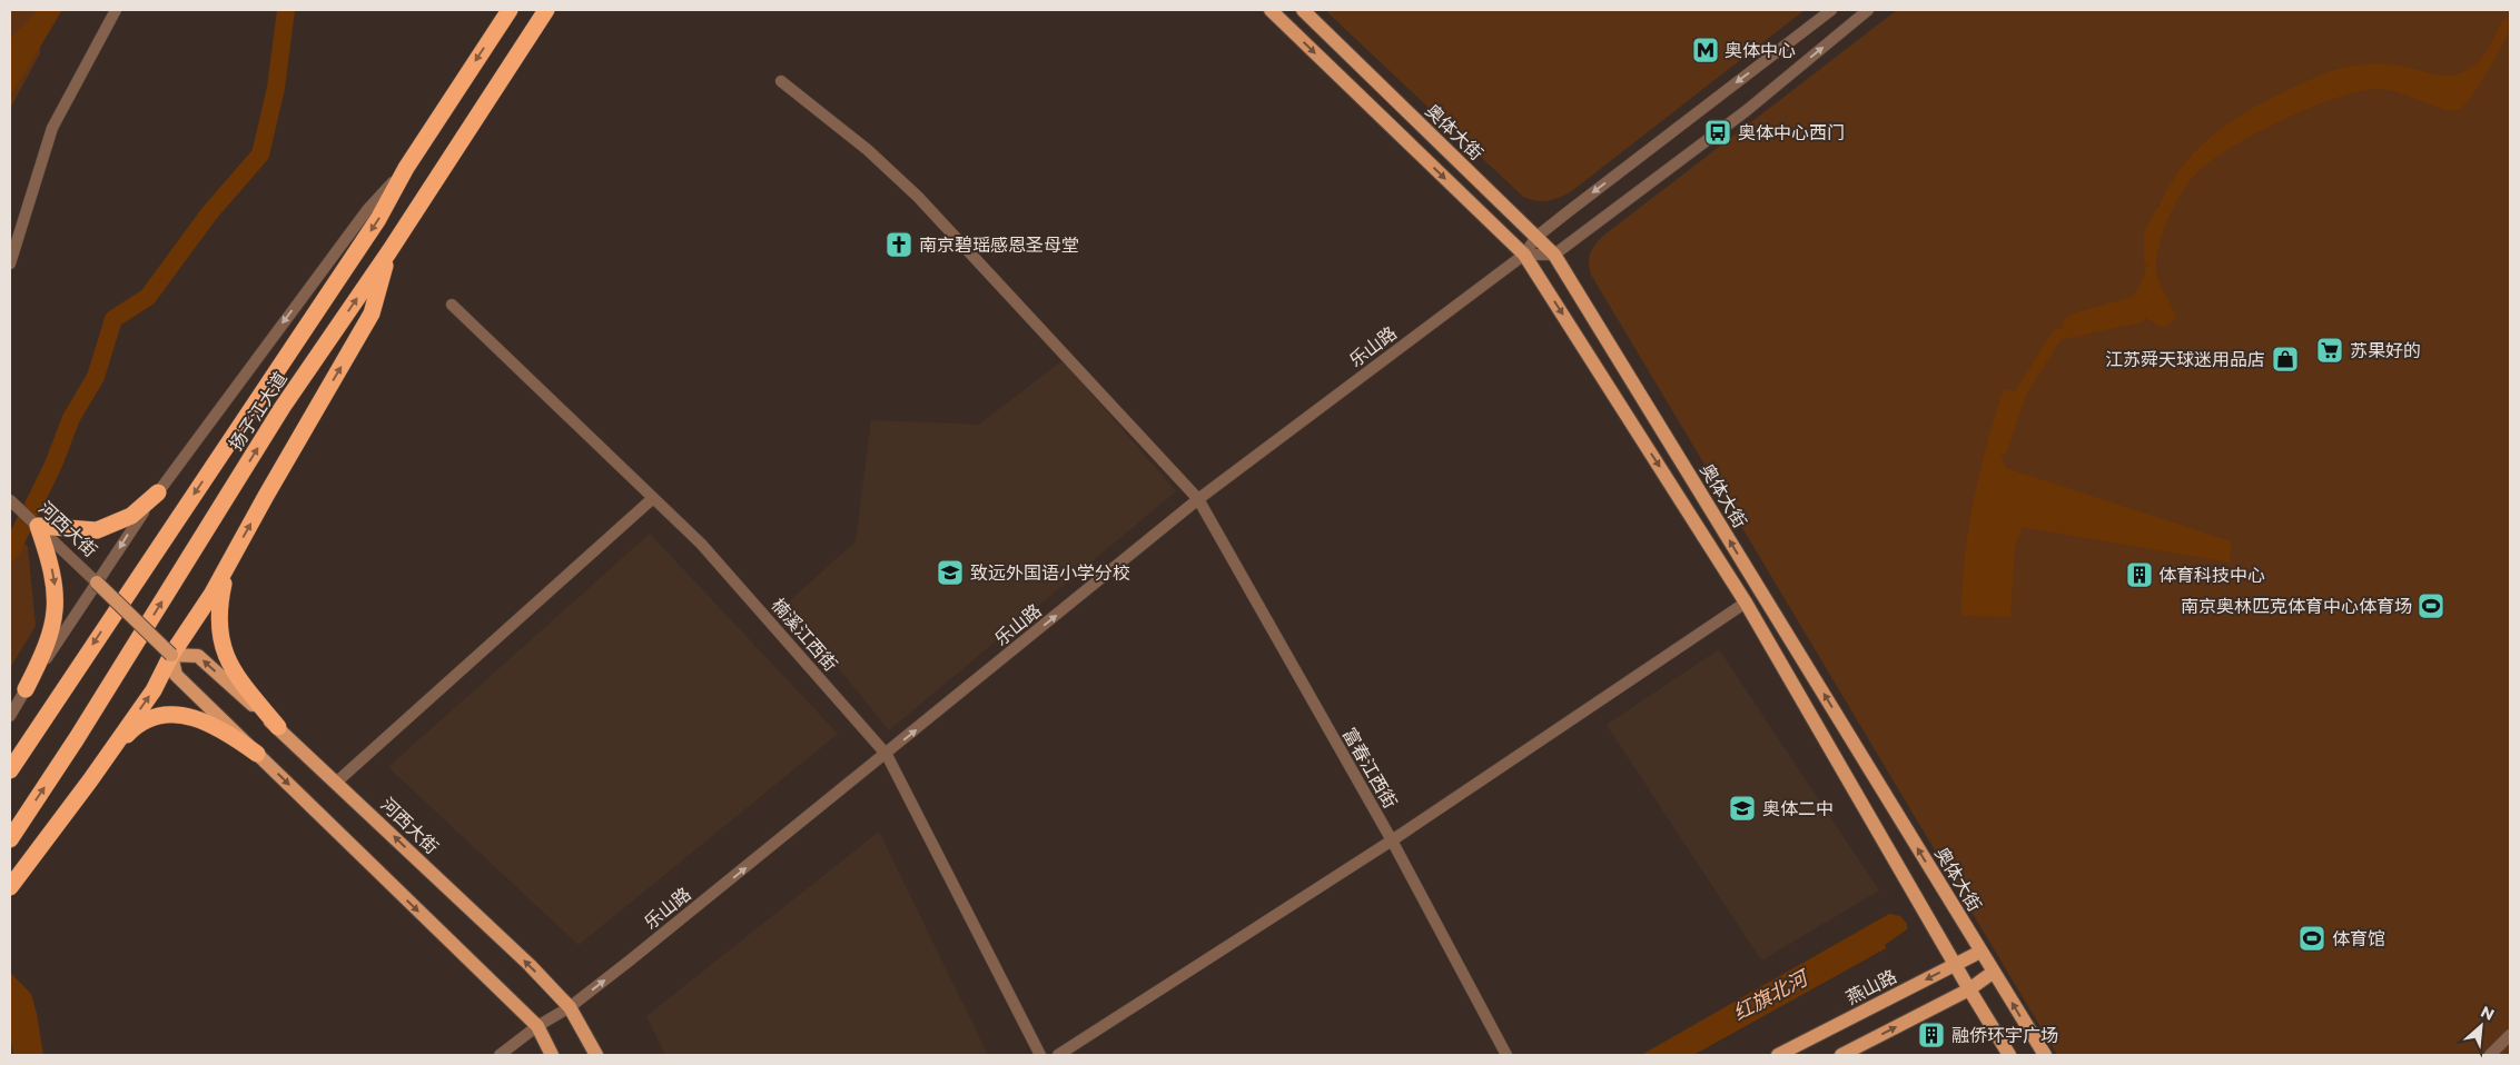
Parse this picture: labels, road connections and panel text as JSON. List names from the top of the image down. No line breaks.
{"streets":{"highway":["扬子江大道"],"main road":["奥体大街","河西大街","燕山路"],"street":["乐山路","楠溪江西街","富春江西街"]},"crossings":[["奥体大街","乐山路"],["奥体大街","燕山路"],["乐山路","河西大街"],["乐山路","楠溪江西街"],["乐山路","富春江西街"],["扬子江大道","河西大街"]],"water":["红旗北河"],"places":{"metro station":["奥体中心"],"bus stop":["奥体中心西门"],"church":["南京碧瑶感恩圣母堂"],"supermarket":["苏果好的"],"shop":["江苏舜天球迷用品店"],"school or university":["致远外国语小学分校","奥体二中"],"building":["体育科技中心","融侨环宇广场"],"sports":["南京奥林匹克体育中心体育场","体育馆"]},"north":"top right"}
